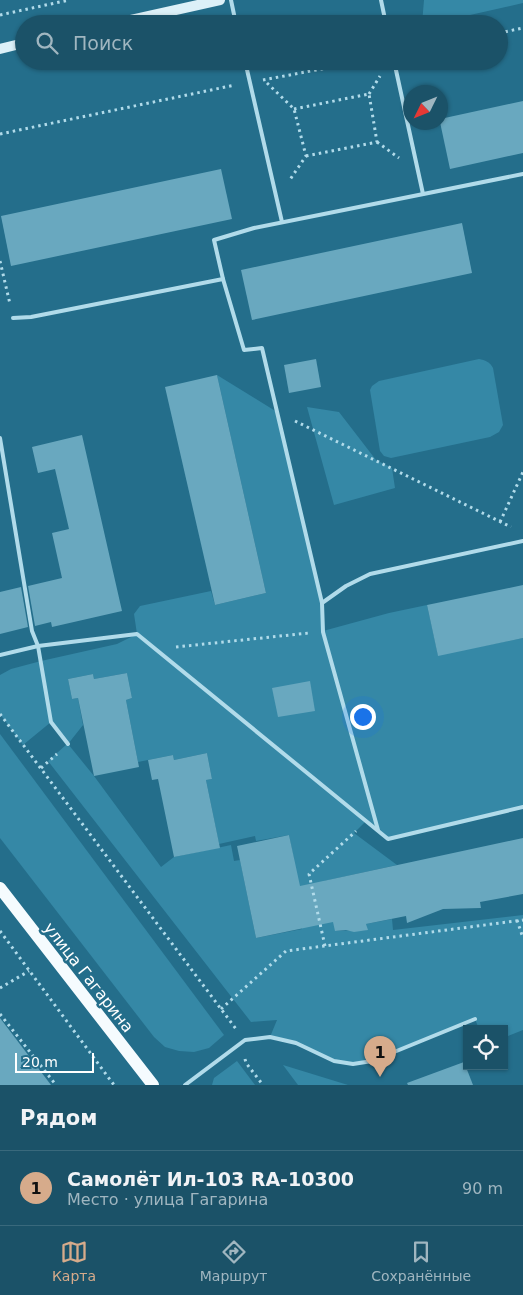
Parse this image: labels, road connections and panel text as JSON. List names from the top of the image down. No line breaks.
{"streets":{"main road":["улица Гагарина"]},"scale_bar":"20 m","north":"bottom left","page":{"search":"Поиск","pins":"1","scale":"20 m","heading":"Рядом","list":[{"mark":"1","name":"Самолёт Ил-103 RA-10300","note":"Место · улица Гагарина","value":"90 m"}],"nav":["Карта","Маршрут","Сохранённые"]}}
